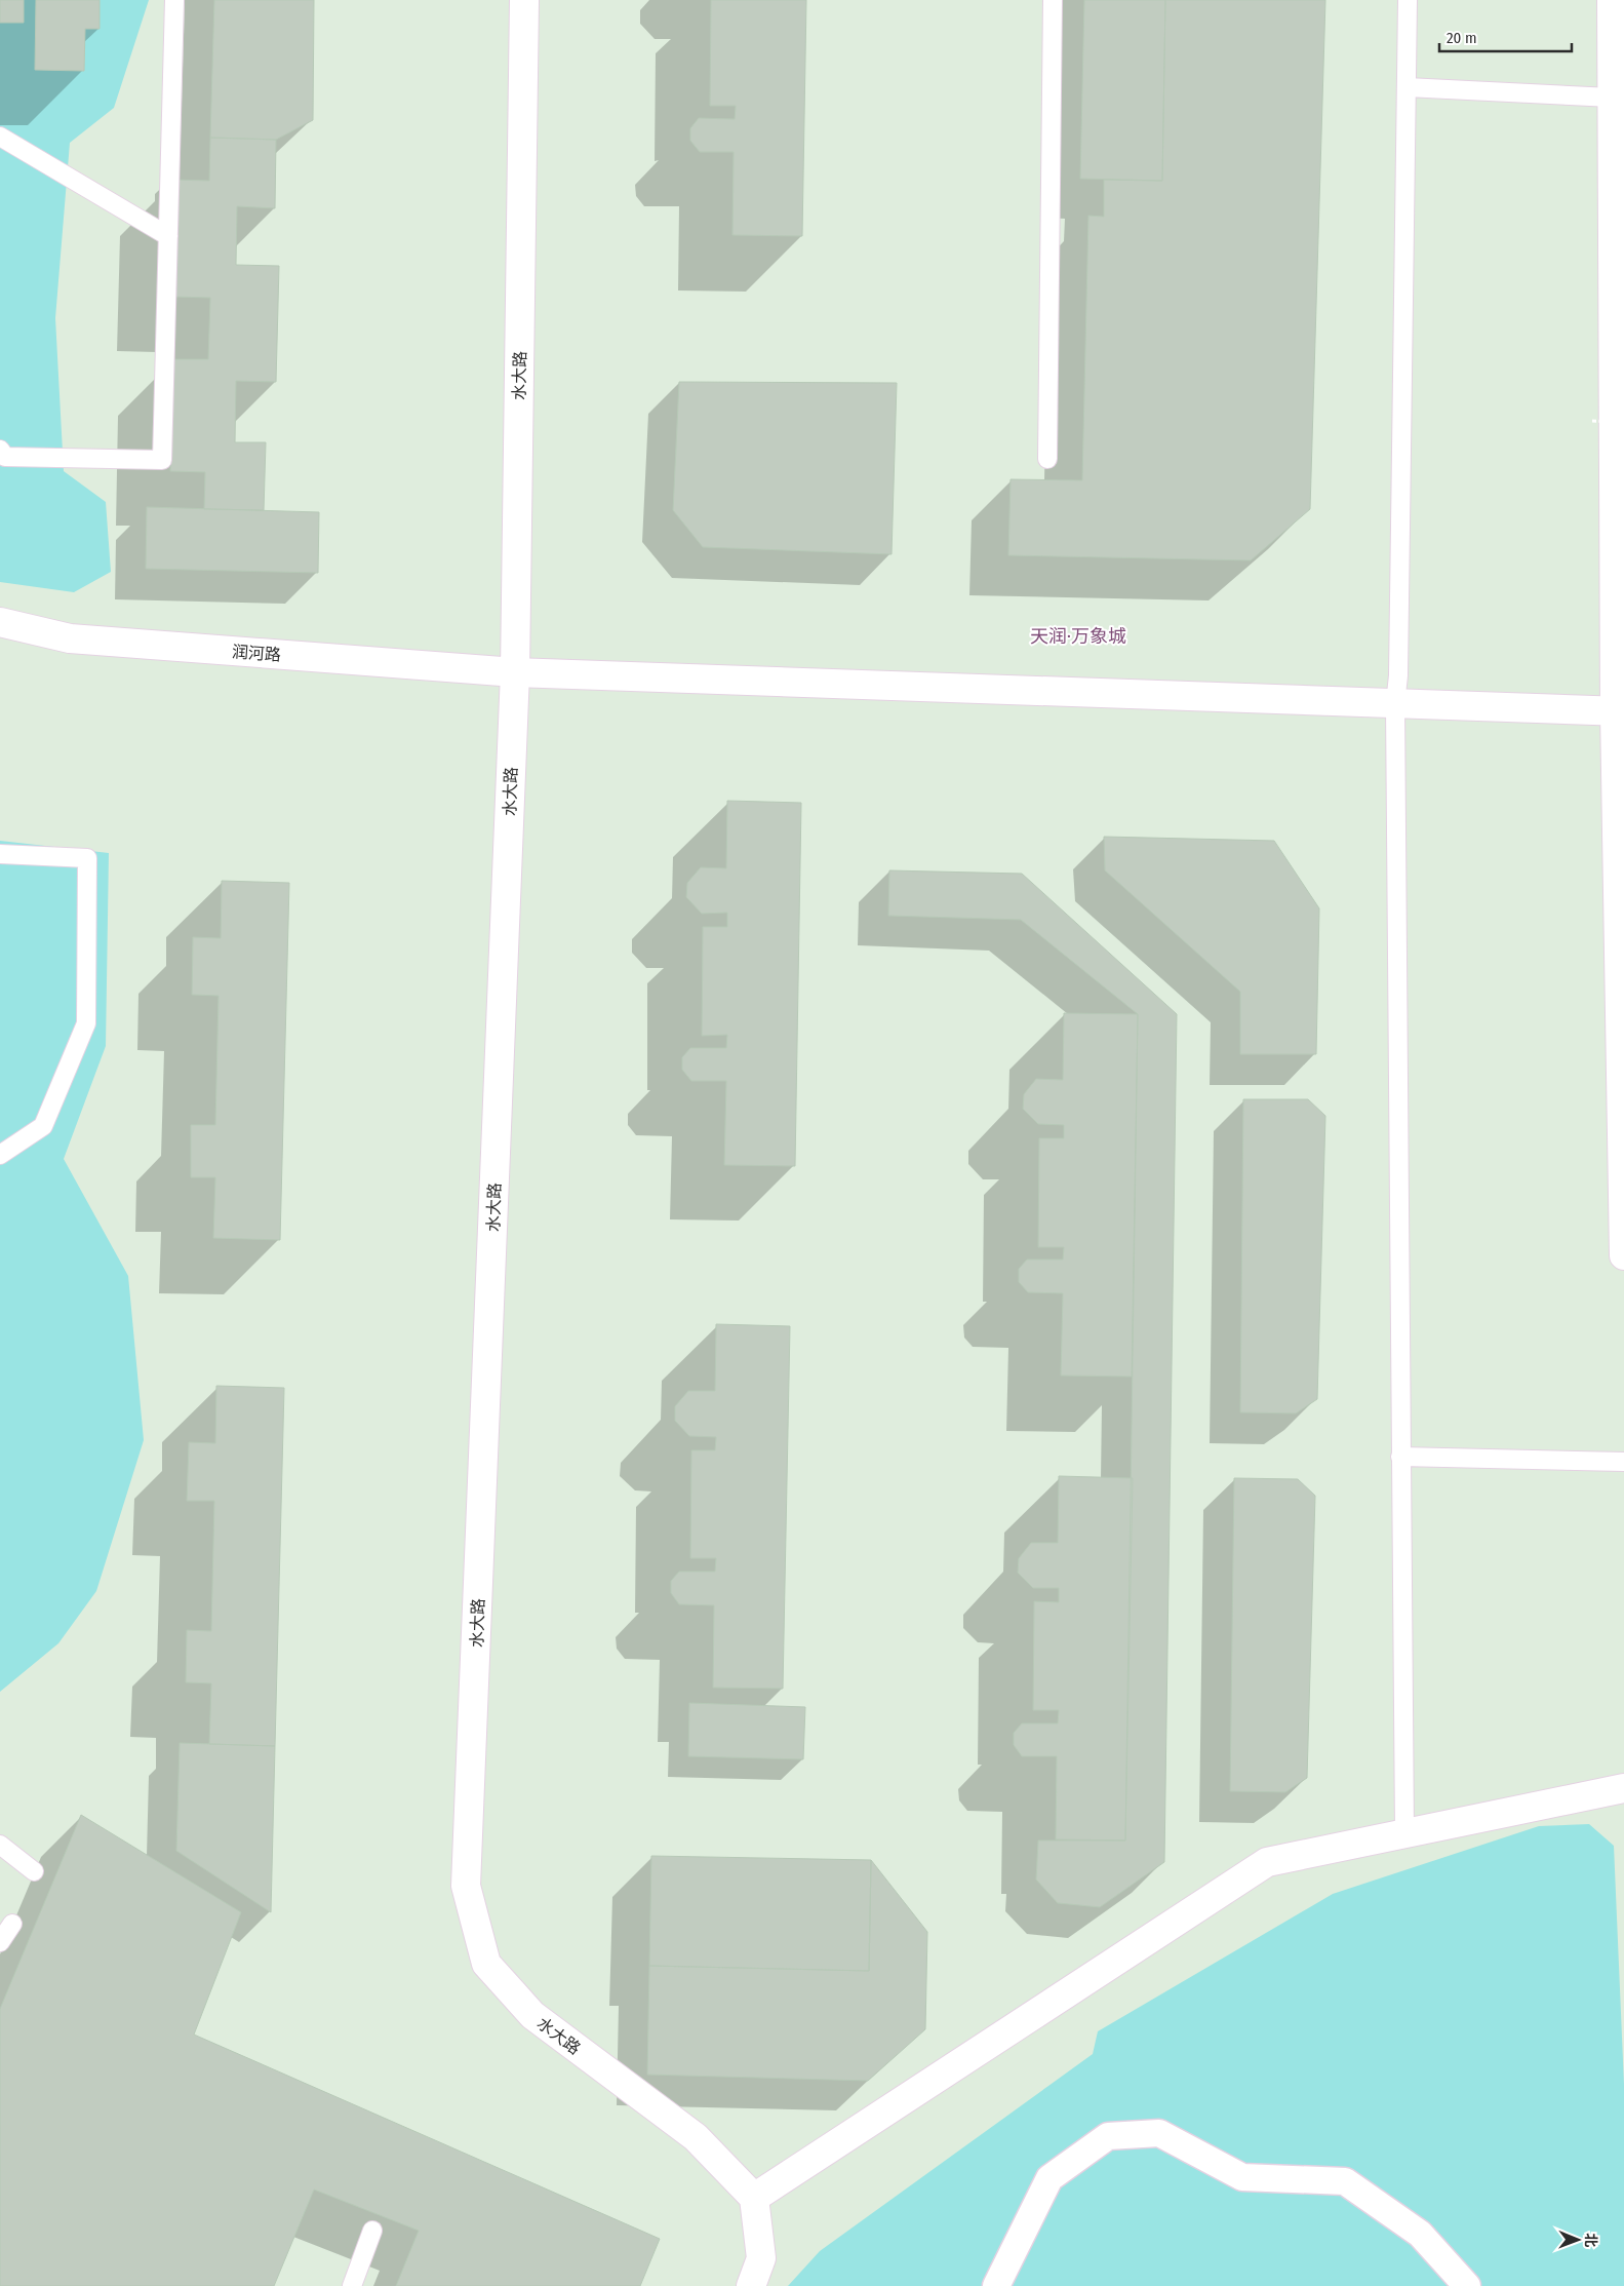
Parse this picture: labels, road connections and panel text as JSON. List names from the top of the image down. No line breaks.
{"streets":{"street":["水大路","润河路"]},"crossings":[["水大路","润河路"]],"districts":["天润·万象城"],"scale_bar":"20 m","north":"right"}
